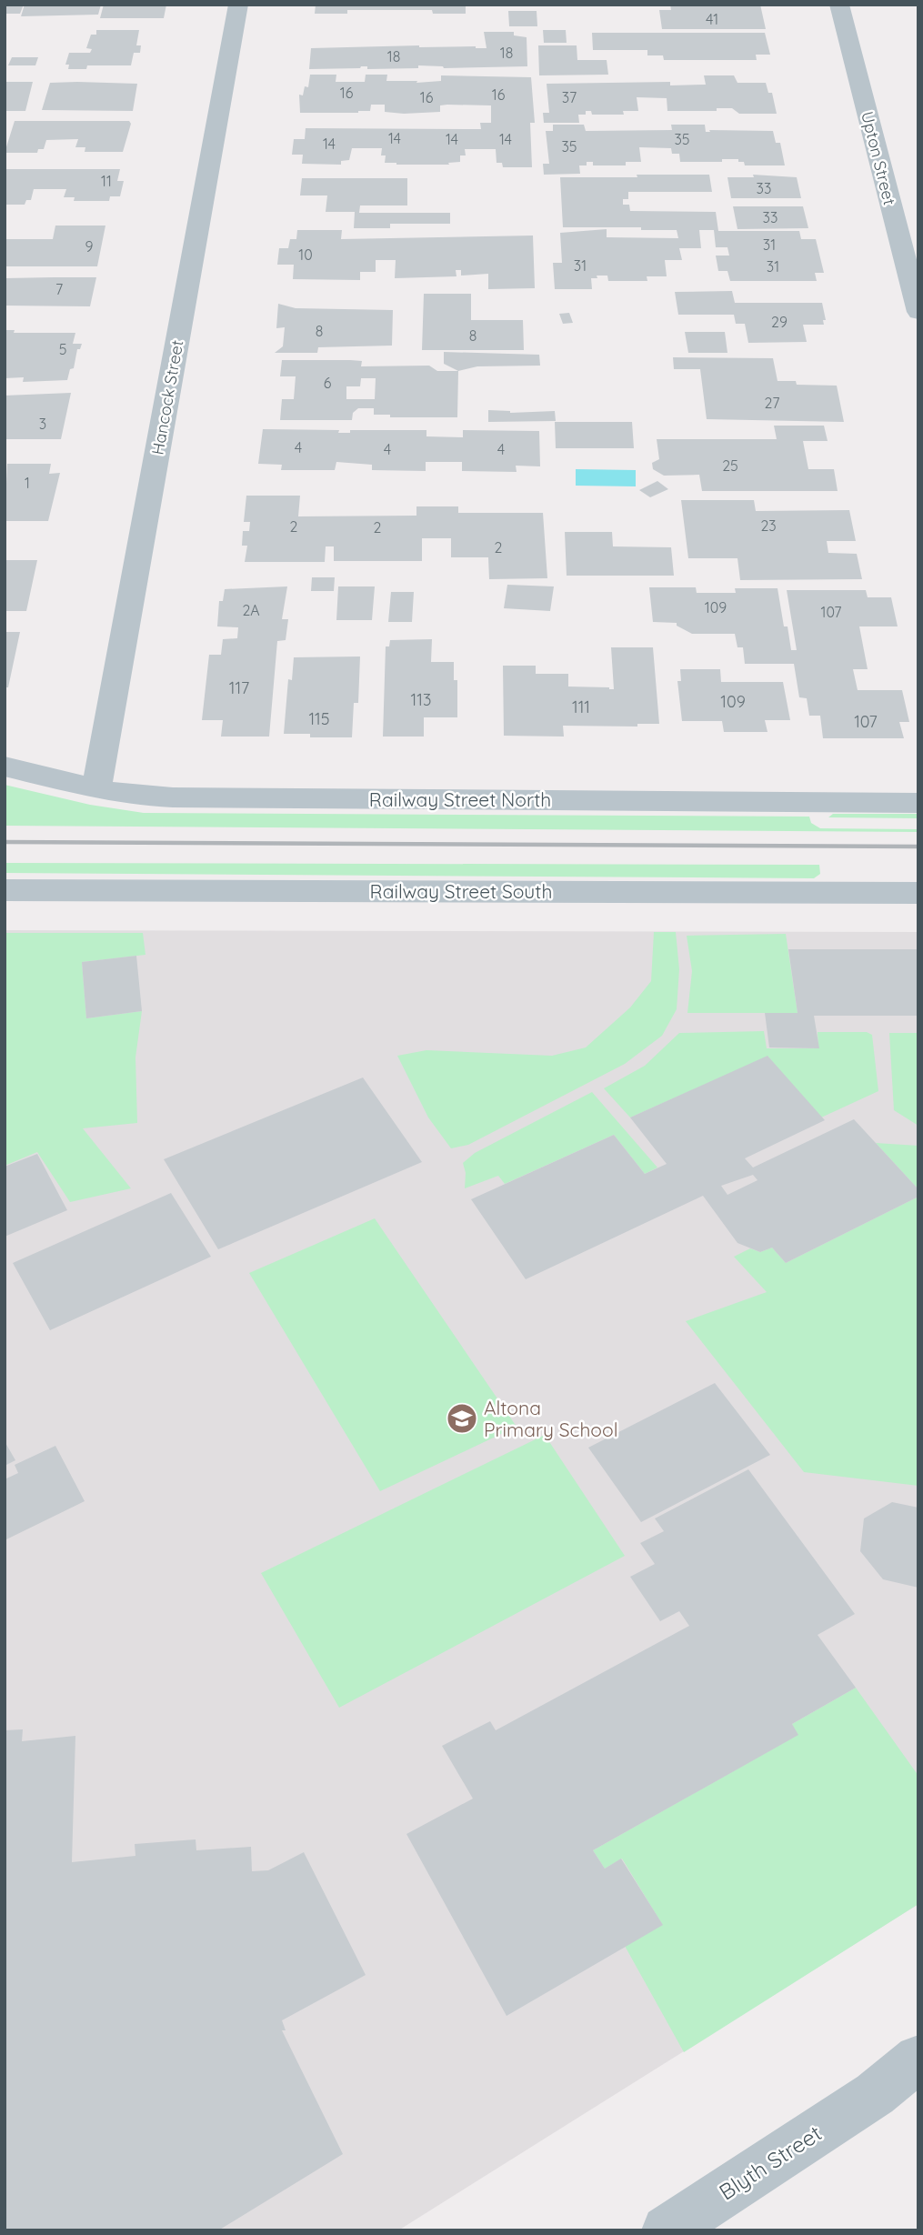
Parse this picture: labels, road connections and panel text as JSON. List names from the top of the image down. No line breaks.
{"streets":{"street":["Upton Street","Hancock Street","Railway Street North","Railway Street South","Blyth Street"]},"crossings":[["Hancock Street","Railway Street North"]],"places":{"school or university":["Altona Primary School"]},"house_numbers":["41","18","18","16","16","16","37","14","14","14","35","14","35","11","33","33","31","9","10","31","31","7","29","8","8","5","6","27","3","4","4","4","25","1","23","2","2","2","109","2A","107","117","113","109","111","115","107"]}
